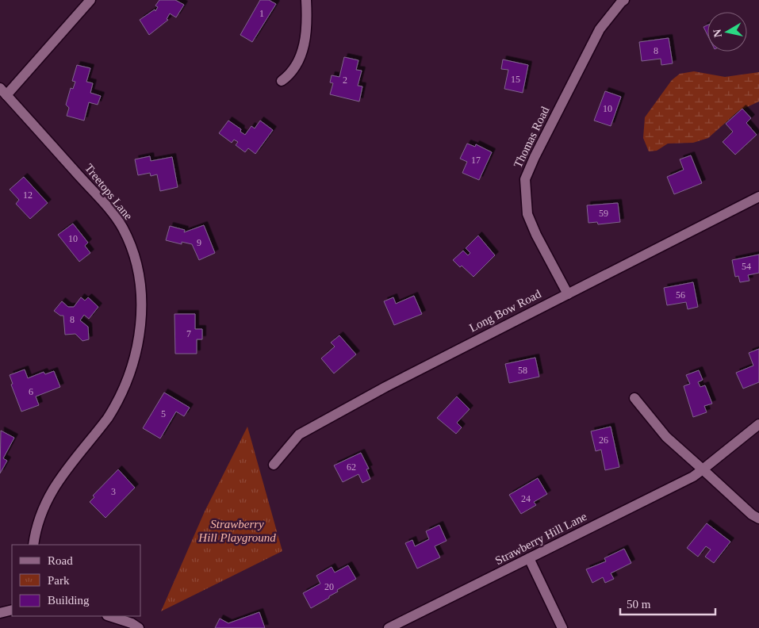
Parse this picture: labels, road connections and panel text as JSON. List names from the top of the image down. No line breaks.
{"streets":{"street":["Thomas Road","Treetops Lane","Long Bow Road","Strawberry Hill Lane"]},"crossings":[["Thomas Road","Long Bow Road"]],"parks":["Strawberry Hill Playground"],"house_numbers":["1","8","15","2","10","17","12","59","10","9","54","56","8","7","58","6","5","26","62","3","24","20"],"legend":["Road","Park","Building"],"scale_bar":"50 m","north":"left"}
